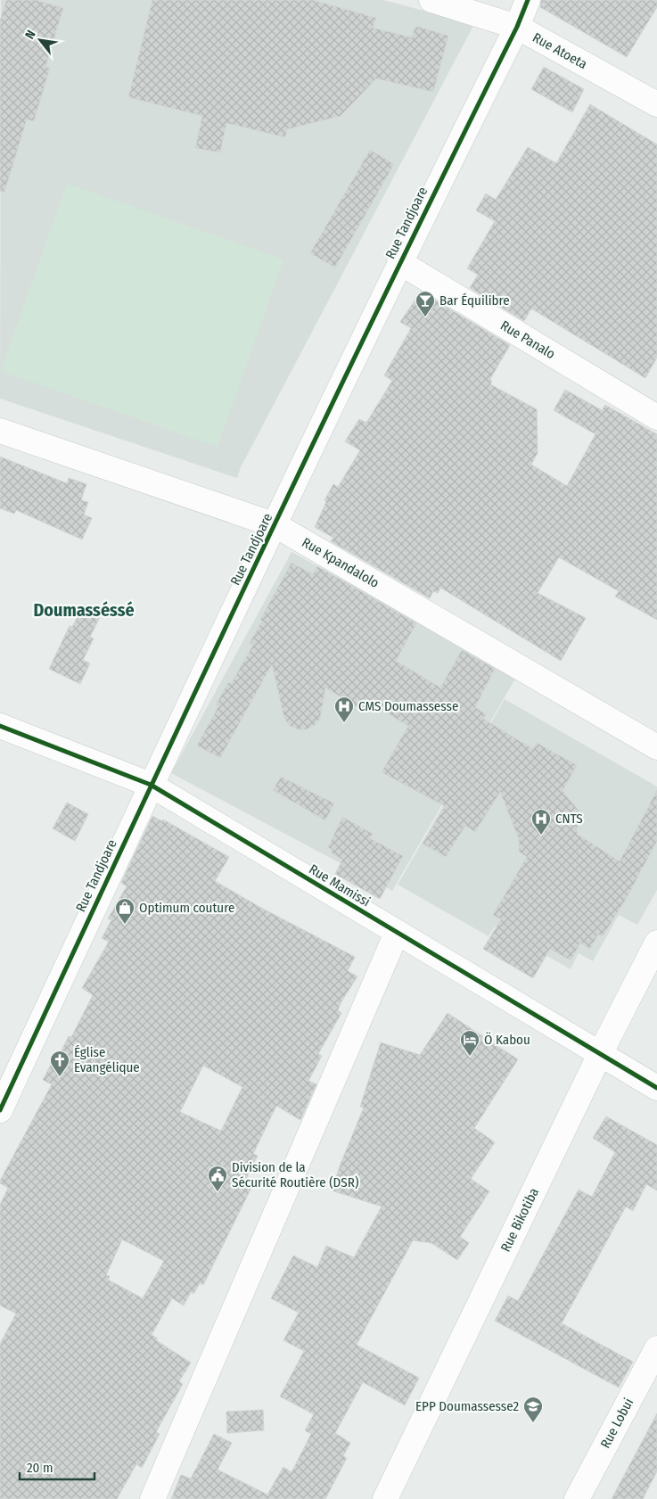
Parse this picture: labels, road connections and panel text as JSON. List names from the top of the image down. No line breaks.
{"streets":{"street":["Rue Atoeta","Rue Tandjoare","Rue Panalo","Rue Kpandalolo","Rue Mamissi","Rue Bikotiba","Rue Lobui"]},"crossings":[["Rue Atoeta","Rue Tandjoare"],["Rue Tandjoare","Rue Panalo"],["Rue Tandjoare","Rue Kpandalolo"],["Rue Tandjoare","Rue Mamissi"],["Rue Mamissi","Rue Bikotiba"]],"districts":["Doumasséssé"],"places":{"bar":["Bar Équilibre"],"hospital":["CMS Doumassesse","CNTS"],"shop":["Optimum couture"],"hotel":["Ö Kabou"],"church":["Église Evangélique"],"public building":["Division de la Sécurité Routière (DSR)"],"school or university":["EPP Doumassesse2"]},"scale_bar":"20 m","north":"top left"}
